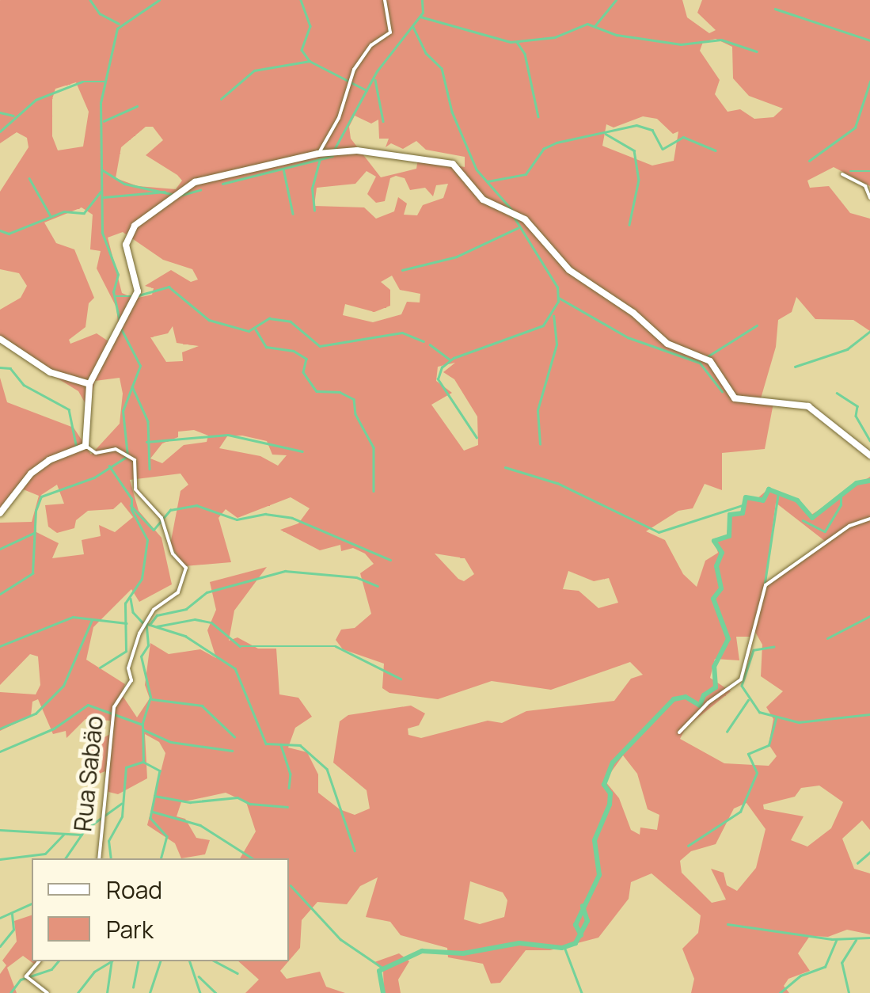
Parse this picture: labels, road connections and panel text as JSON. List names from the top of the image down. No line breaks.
{"streets":{"street":["Rua Sabäo"]},"legend":["Road","Park"]}
